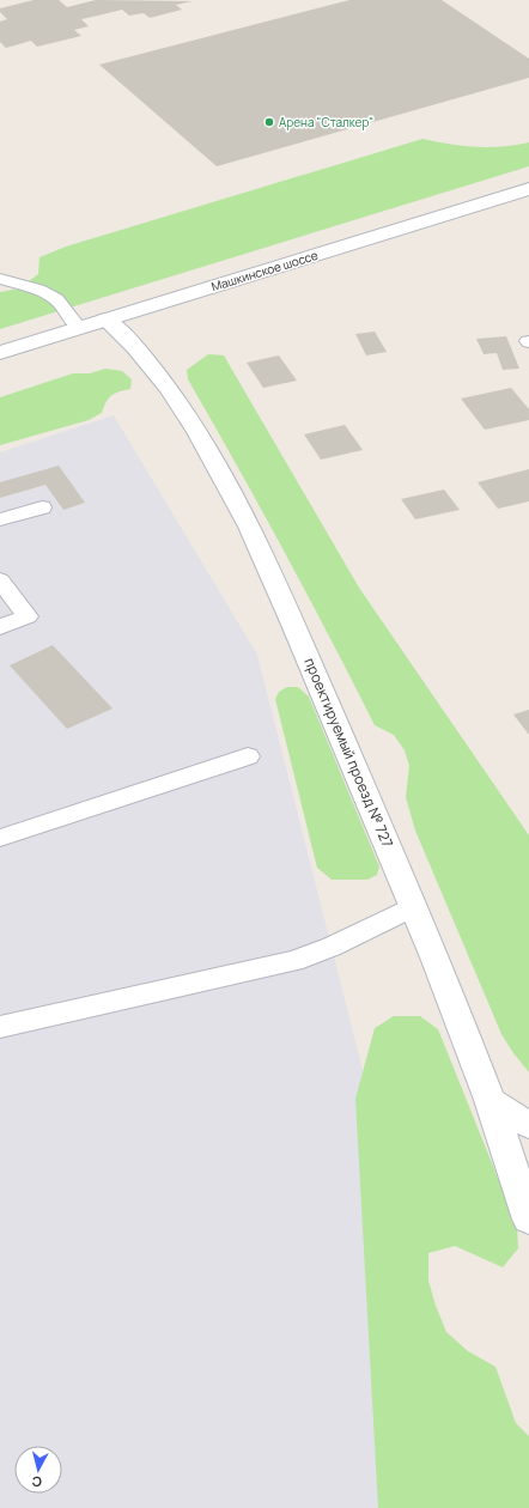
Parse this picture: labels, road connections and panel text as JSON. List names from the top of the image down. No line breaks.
{"streets":{"street":["Машкинское шоссе","проектируемый проезд № 727"]},"crossings":[["Машкинское шоссе","проектируемый проезд № 727"]],"places":["Арена \"Сталкер\""],"north":"bottom"}
